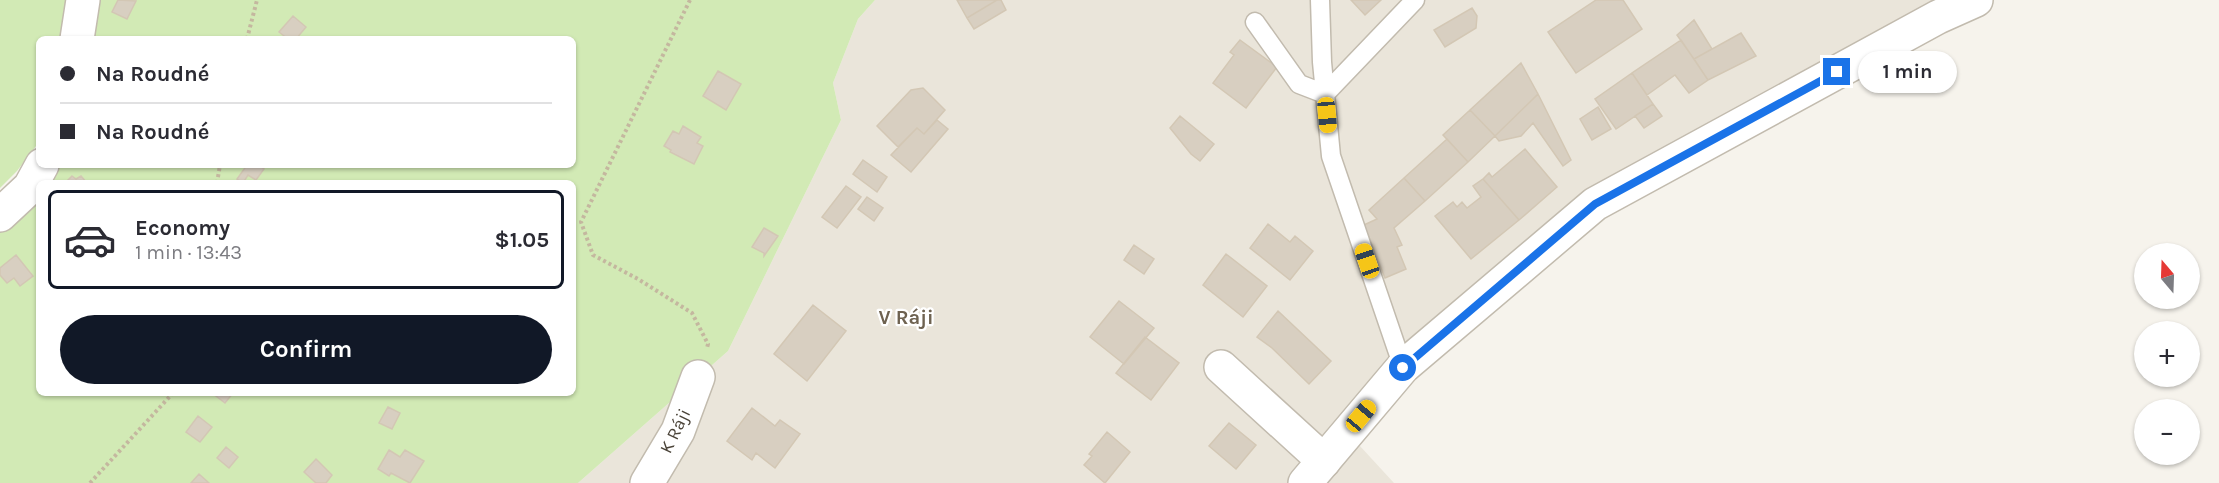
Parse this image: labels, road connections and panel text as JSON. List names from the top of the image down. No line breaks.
{"streets":{"street":["K Ráji"]},"districts":["V Ráji"],"north":"top","page":{"banner":["Na Roudné","Na Roudné"],"bubble":"1 min","list":[{"name":"Economy","note":"1 min · 13:43","value":"$1.05"}],"map_buttons":["+","−"],"buttons":"Confirm"}}
